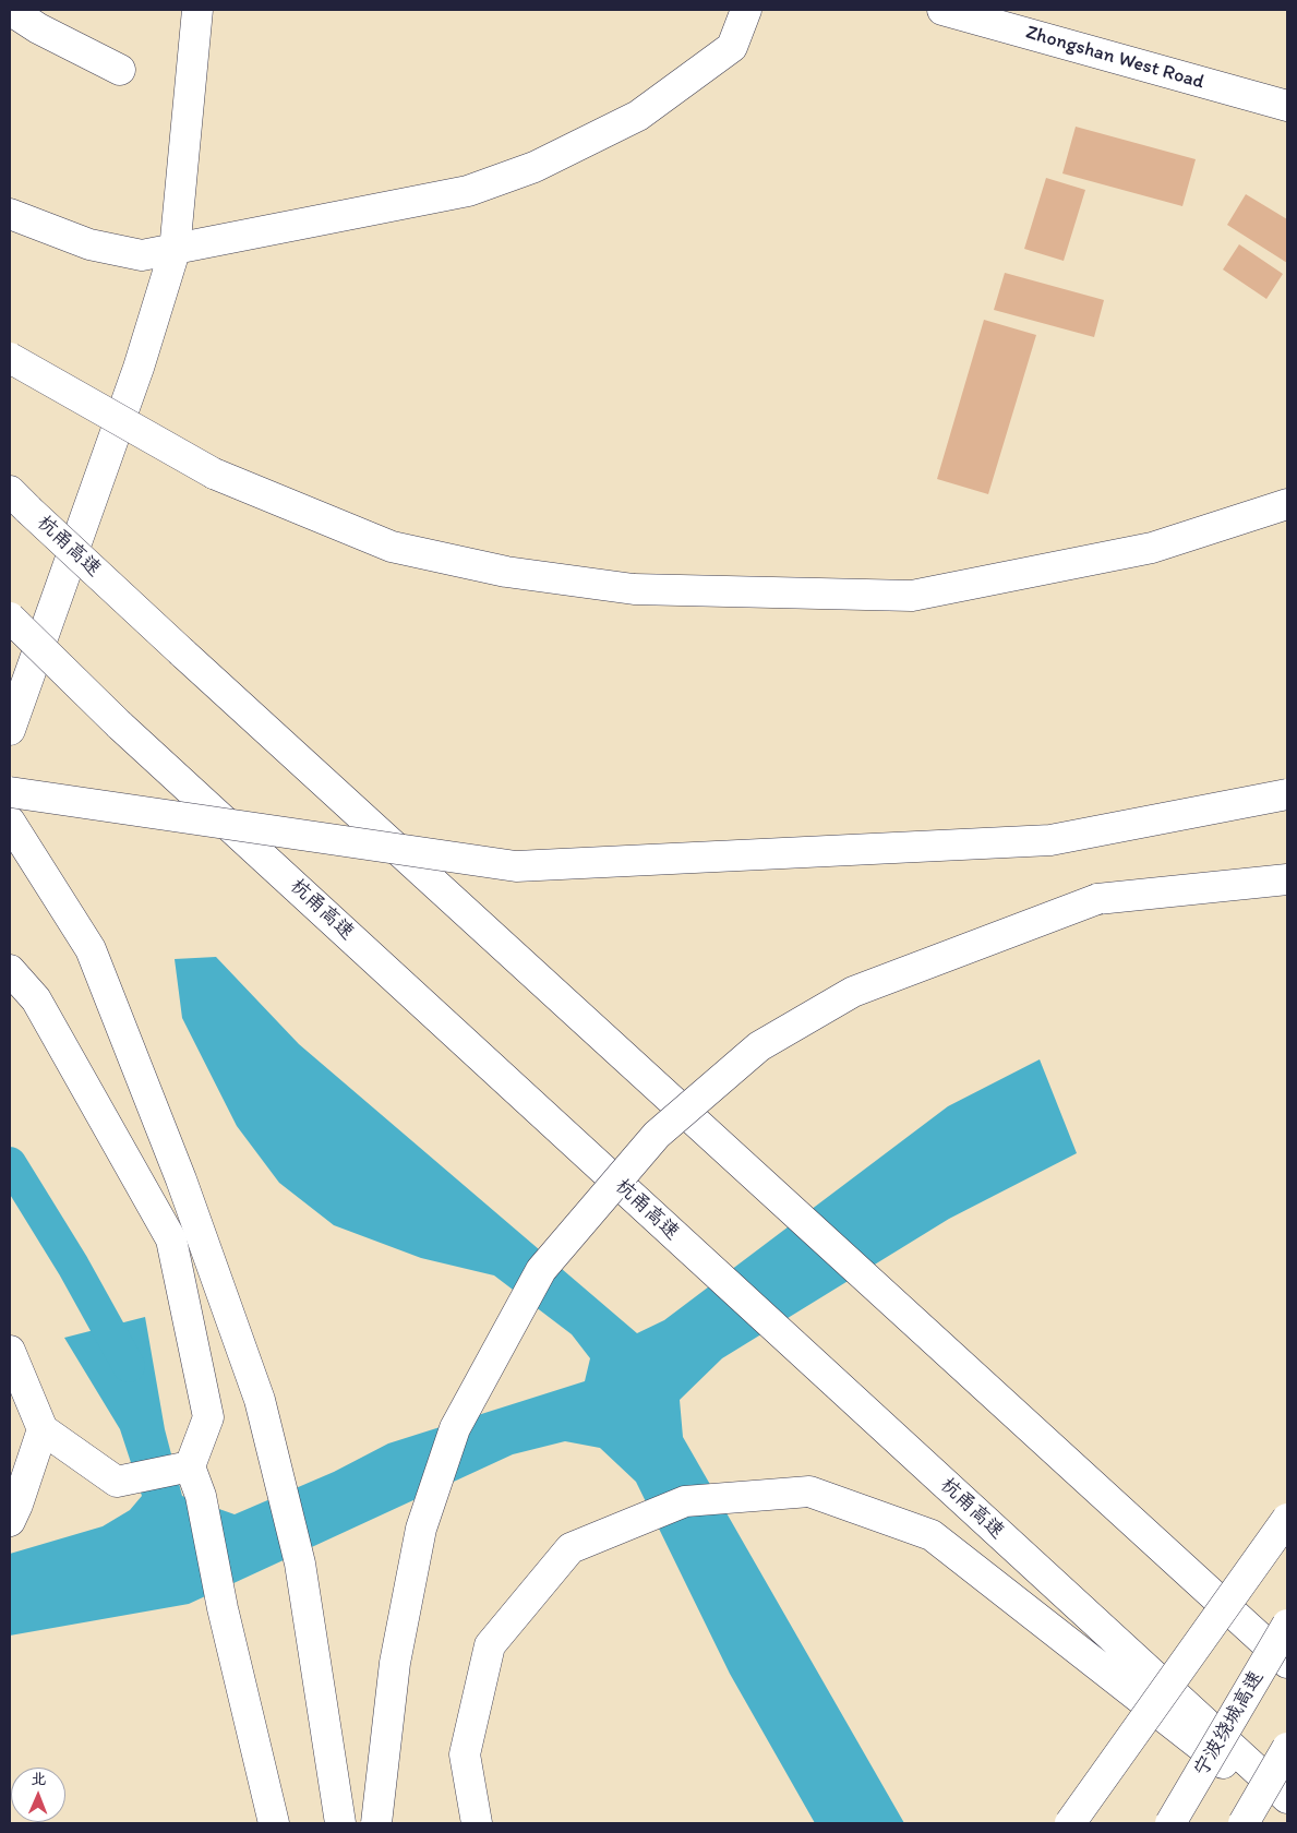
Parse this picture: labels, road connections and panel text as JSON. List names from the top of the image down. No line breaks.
{"streets":{"main road":["Zhongshan West Road","杭甬高速","宁波绕城高速"]},"north":"top"}
